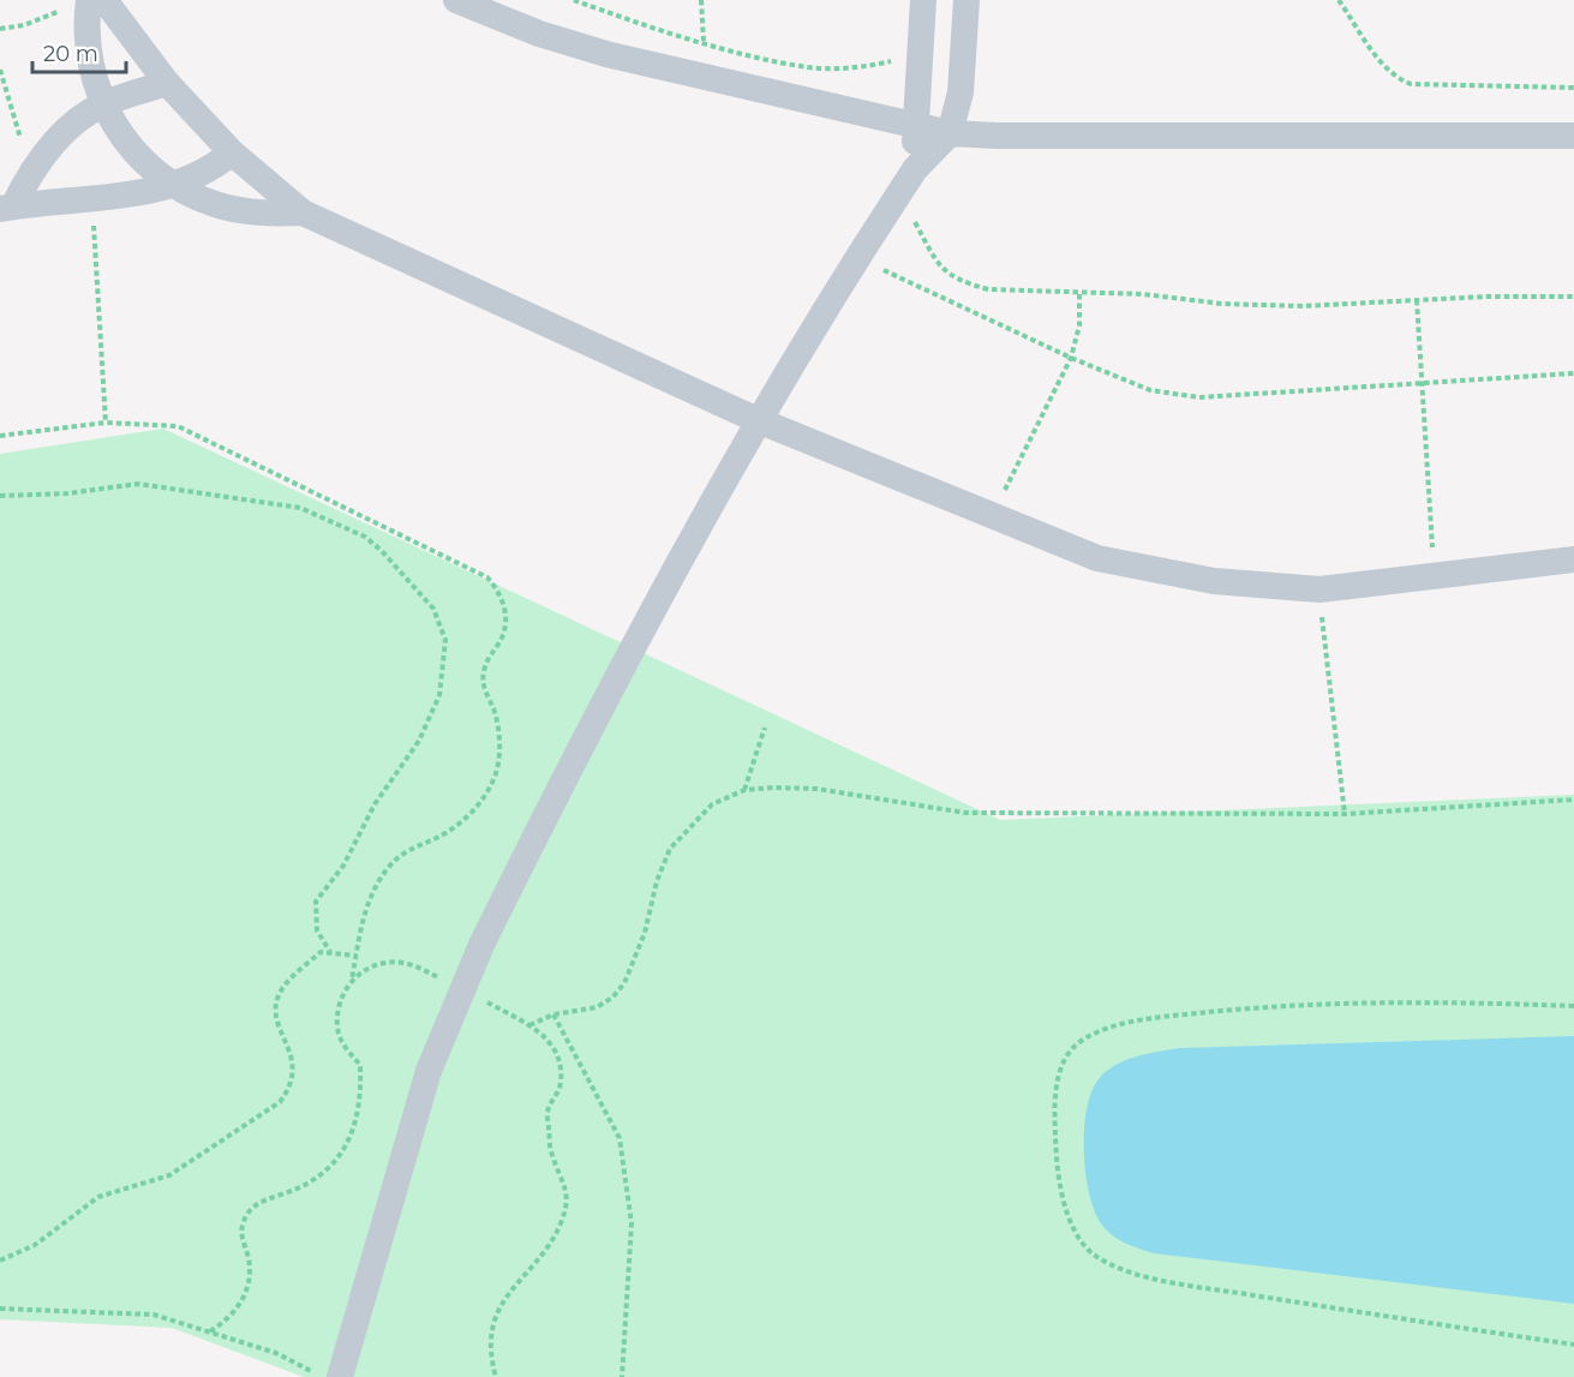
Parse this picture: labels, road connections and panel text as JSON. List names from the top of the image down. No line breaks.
{"scale_bar":"20 m"}
